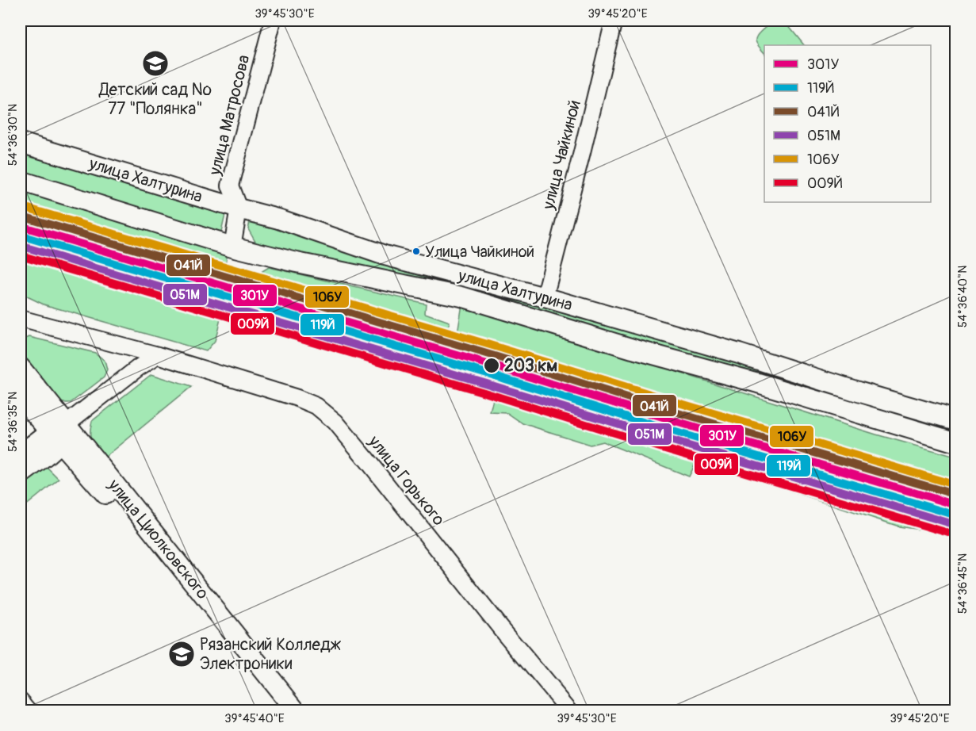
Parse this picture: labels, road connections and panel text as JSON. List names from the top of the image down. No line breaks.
{"streets":{"main road":["улица Халтурина","улица Циолковского"],"street":["улица Матросова","улица Чайкиной","улица Горького"]},"crossings":[["улица Матросова","улица Халтурина"],["улица Чайкиной","улица Халтурина"]],"places":{"school or university":["Детский сад № 77 \"Полянка\"","Рязанский Колледж Электроники"],"other":["Улица Чайкиной","203 км"]},"lines":["transit line 106У","transit line 041Й","transit line 301У","transit line 119Й","transit line 051М","transit line 009Й"],"legend":["301У","119Й","041Й","051М","106У","009Й"],"coordinates":["39°45'30\"E","39°45'20\"E","54°36'30\"N","54°36'40\"N","54°36'35\"N","54°36'45\"N","39°45'40\"E"]}
